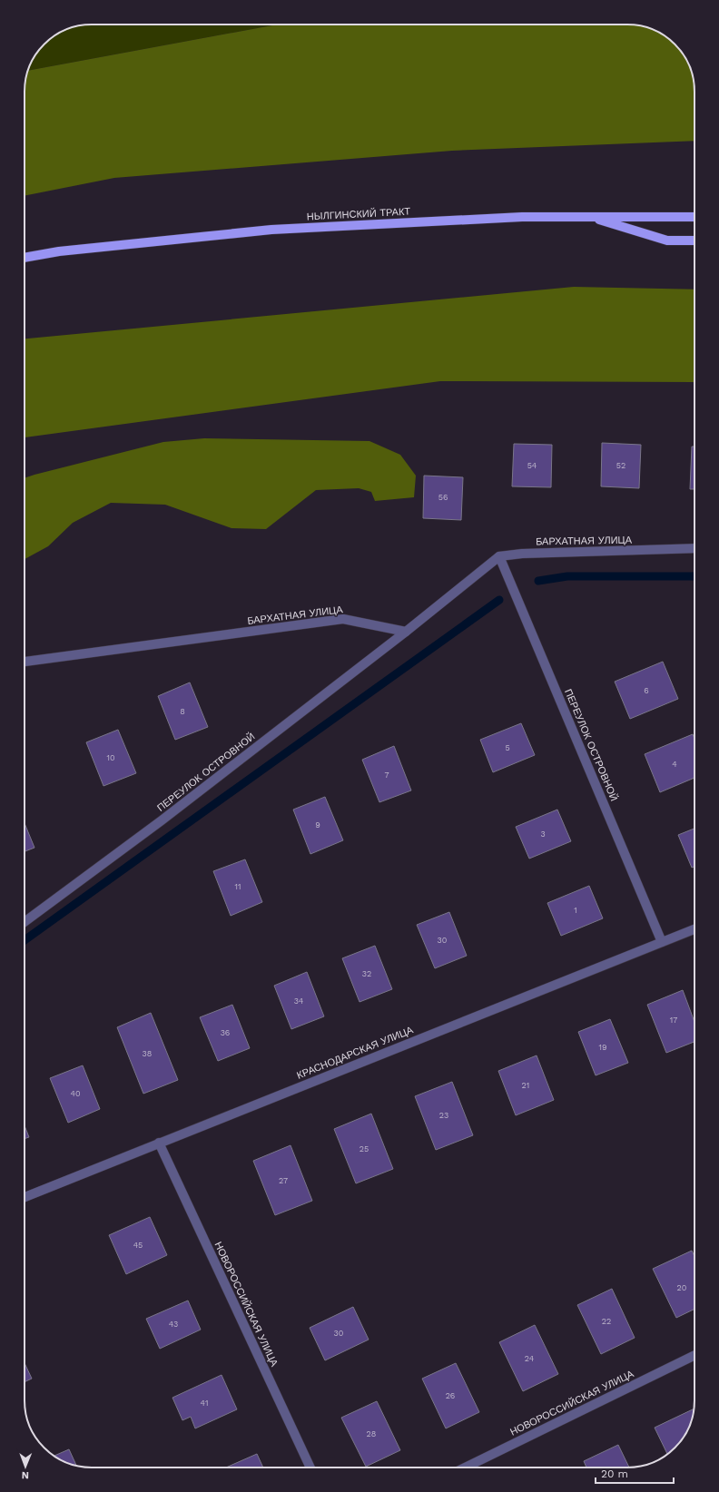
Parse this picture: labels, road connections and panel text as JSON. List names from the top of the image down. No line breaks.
{"streets":{"main road":["НЫЛГИНСКИЙ ТРАКТ"],"street":["БАРХАТНАЯ УЛИЦА","ПЕРЕУЛОК ОСТРОВНОЙ","КРАСНОДАРСКАЯ УЛИЦА","НОВОРОССИЙСКАЯ УЛИЦА"]},"crossings":[["БАРХАТНАЯ УЛИЦА","ПЕРЕУЛОК ОСТРОВНОЙ"],["ПЕРЕУЛОК ОСТРОВНОЙ","КРАСНОДАРСКАЯ УЛИЦА"],["КРАСНОДАРСКАЯ УЛИЦА","НОВОРОССИЙСКАЯ УЛИЦА"]],"house_numbers":["54","52","56","6","8","5","10","4","7","9","3","11","1","30","32","34","17","36","19","38","21","40","23","25","27","45","20","22","43","30","24","26","41","28"],"scale_bar":"20 m","north":"bottom"}
